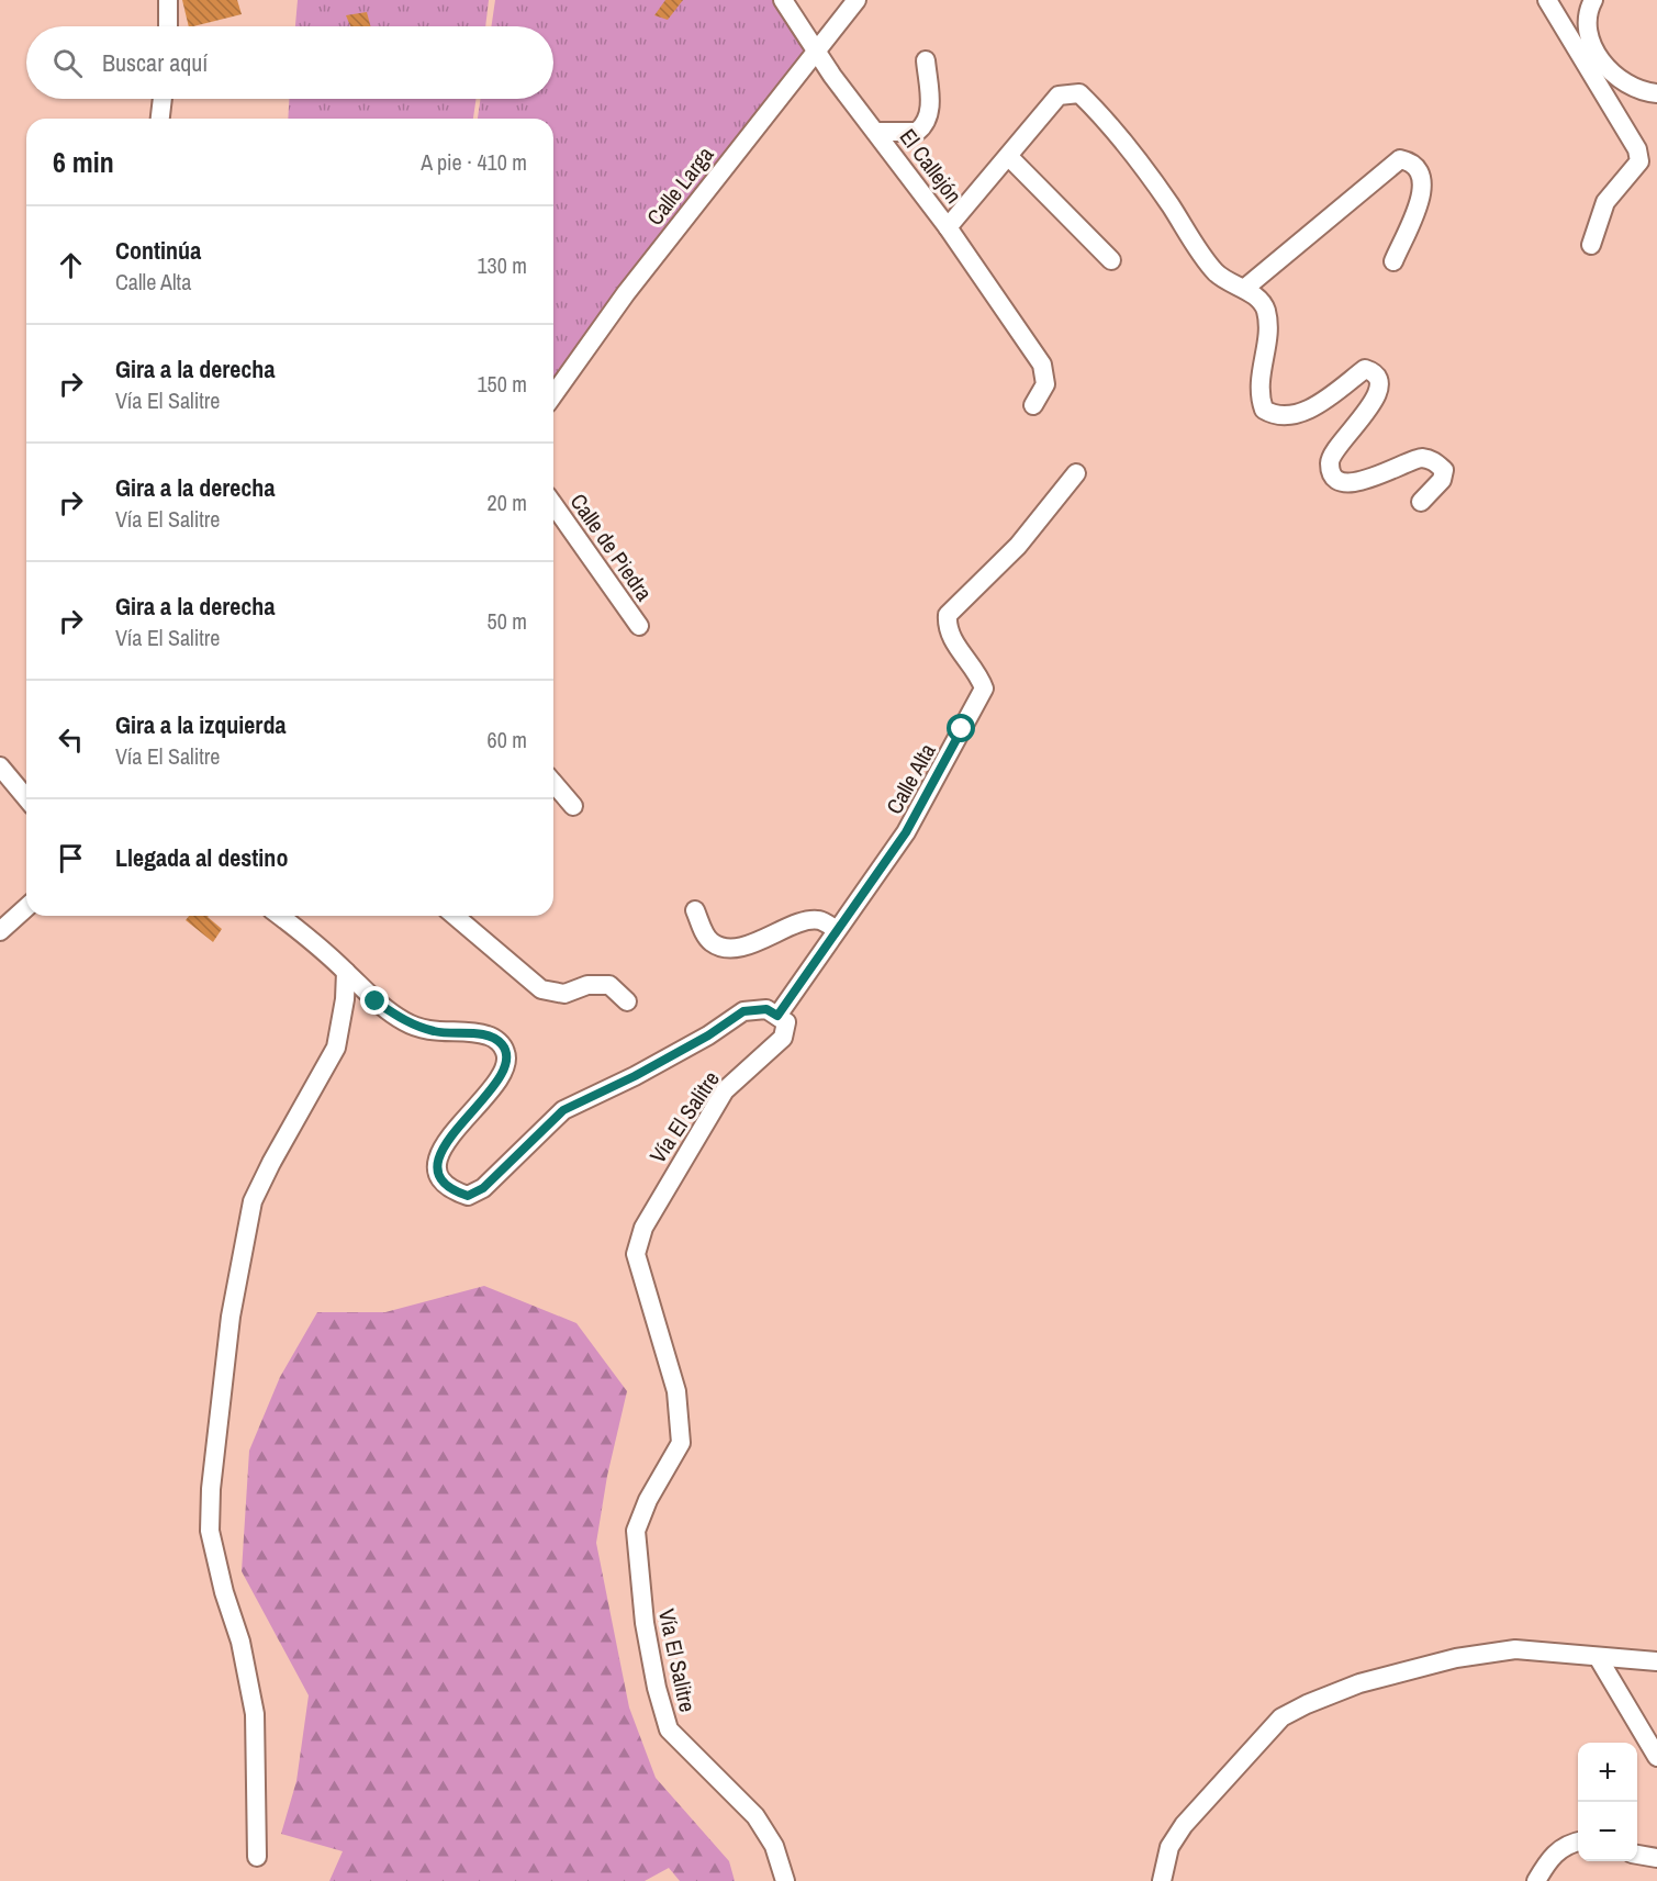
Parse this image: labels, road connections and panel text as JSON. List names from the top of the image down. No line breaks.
{"streets":{"street":["El Callejón","Calle Larga","Calle de Piedra","Calle Alta","Vía El Salitre"]},"crossings":[["El Callejón","Calle Larga"],["Calle Alta","Vía El Salitre"]],"page":{"search":"Buscar aquí","heading":["6 min","A pie · 410 m"],"list":[["Continúa","Calle Alta","130 m"],["Gira a la derecha","Vía El Salitre","150 m"],["Gira a la derecha","Vía El Salitre","20 m"],["Gira a la derecha","Vía El Salitre","50 m"],["Gira a la izquierda","Vía El Salitre","60 m"],"Llegada al destino"],"map_buttons":["+","−"]}}
